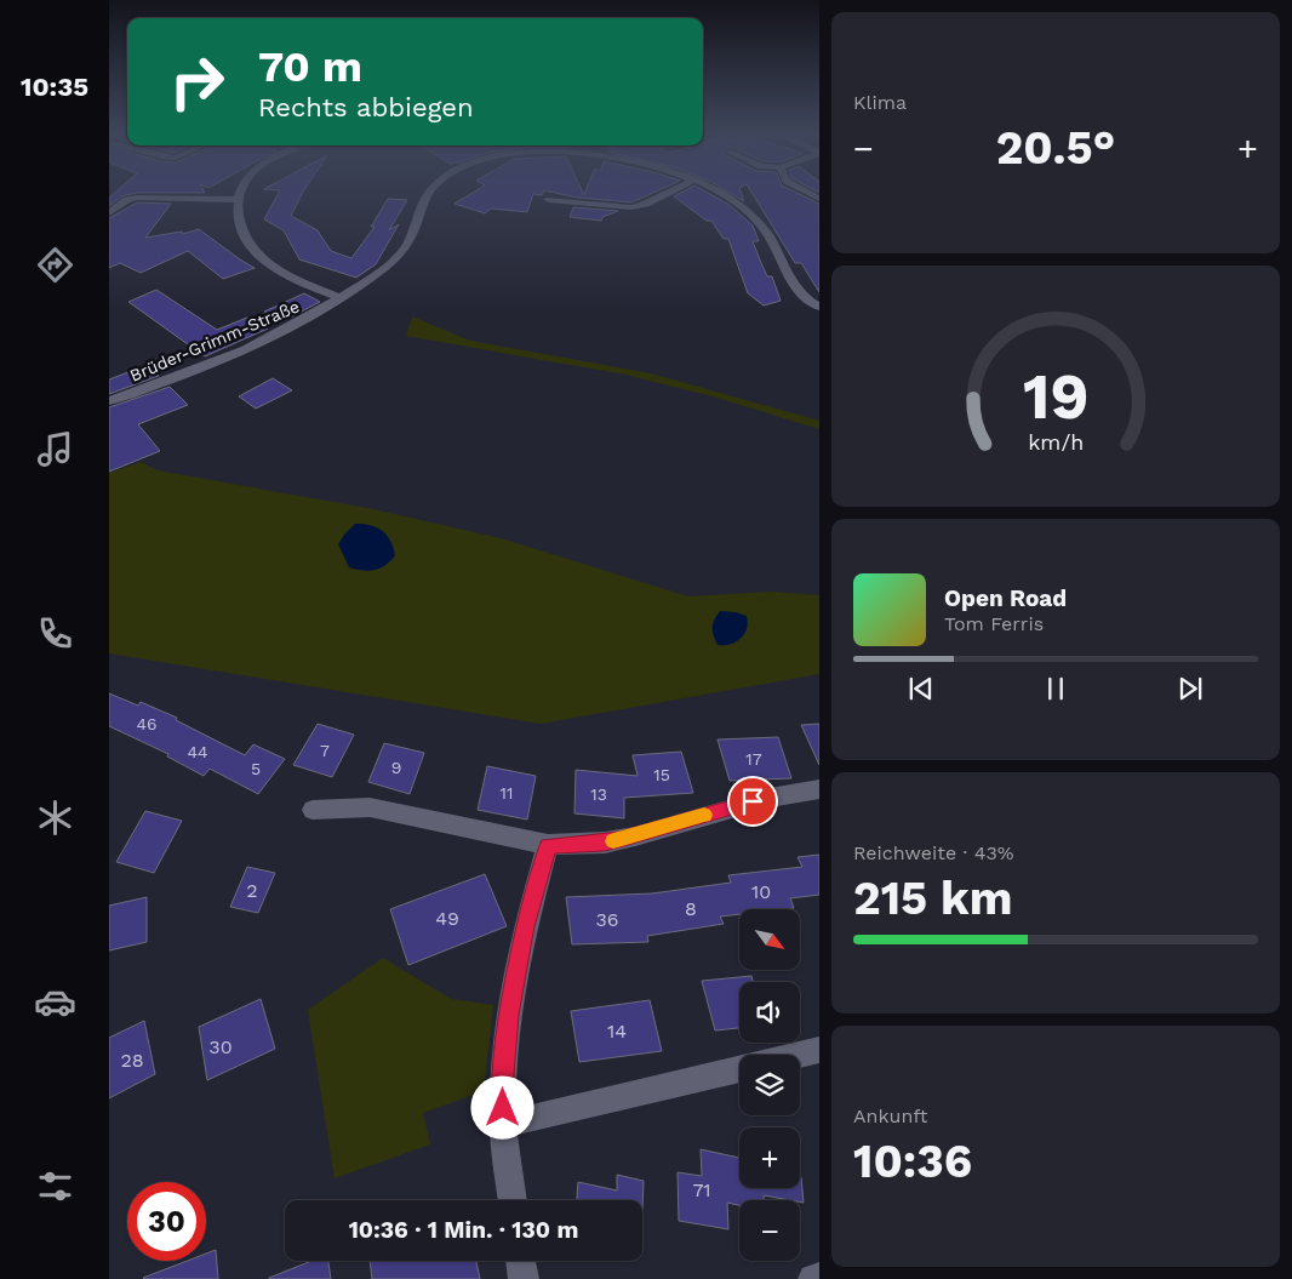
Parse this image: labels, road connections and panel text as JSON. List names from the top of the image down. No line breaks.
{"streets":{"street":["Brüder-Grimm-Straße"]},"house_numbers":["46","7","44","17","9","5","15","11","13","2","10","8","49","36","14","30","28","71"],"north":"bottom right","page":{"tabs":"10:35","tile":["Klima",["Reichweite · 43%","215 km"],["Ankunft","10:36"]],"turn":["70 m","Rechts abbiegen"],"heat":["−","20.5°","+"],"song":["Open Road","Tom Ferris"],"map_buttons":["+","−"],"limit":"30","trip":"10:36 · 1 Min. · 130 m","gauge":["19","km/h"]}}
